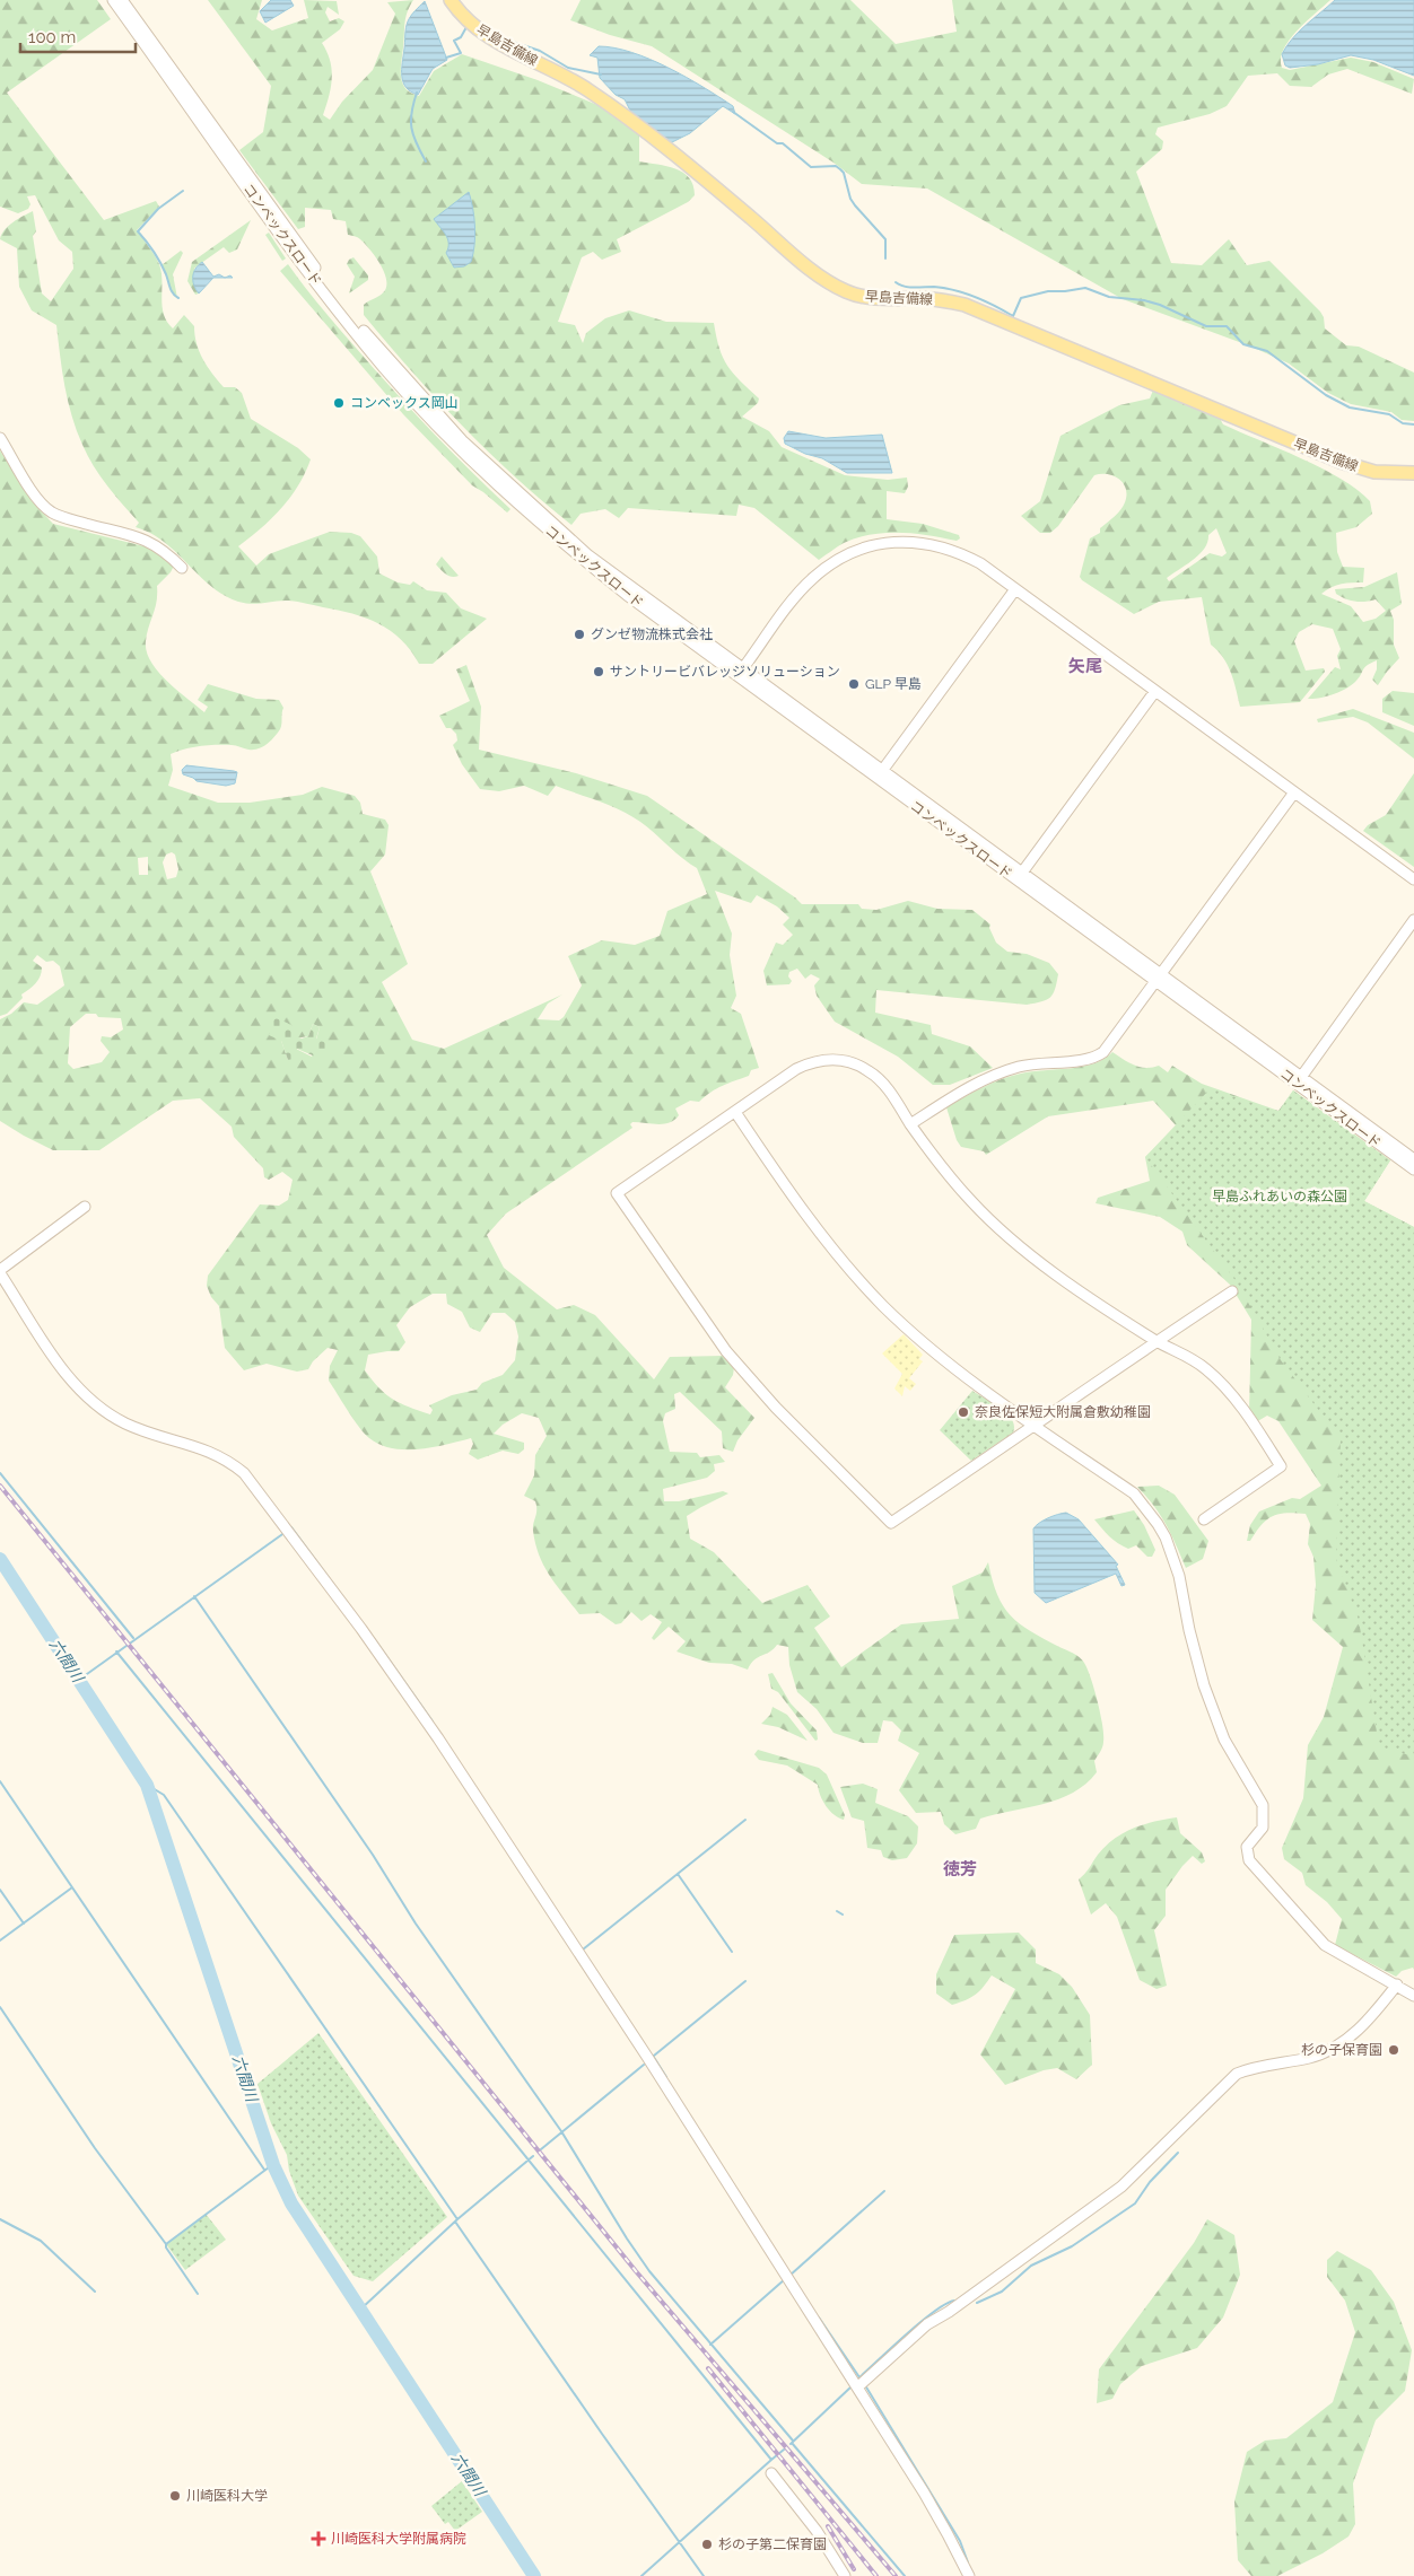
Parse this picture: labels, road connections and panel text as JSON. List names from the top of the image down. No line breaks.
{"streets":{"main road":["早島吉備線"],"street":["コンベックスロード"]},"districts":["矢尾","徳芳"],"water":["六間川"],"parks":["早島ふれあいの森公園"],"places":{"other":["コンベックス岡山","グンゼ物流株式会社","サントリービバレッジソリューション","GLP 早島","奈良佐保短大附属倉敷幼稚園","杉の子保育園","川崎医科大学","杉の子第二保育園"],"health":["川崎医科大学附属病院"]},"scale_bar":"100 m"}
